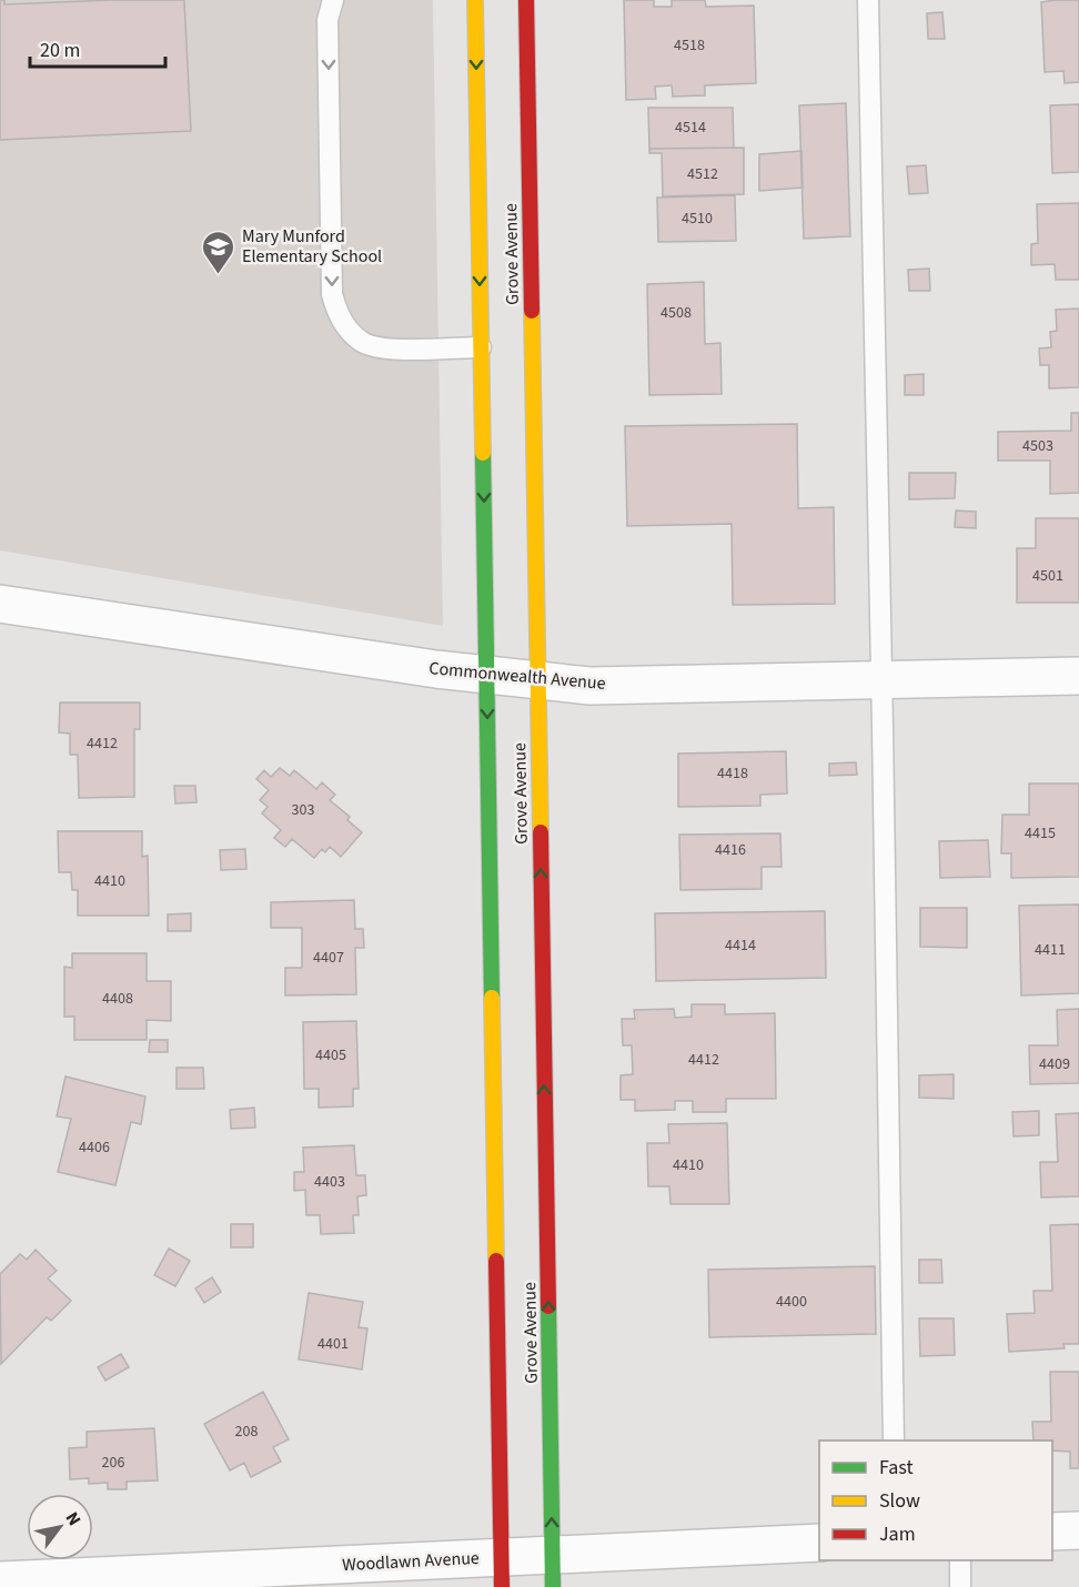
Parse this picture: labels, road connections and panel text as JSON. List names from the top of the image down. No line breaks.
{"streets":{"street":["Grove Avenue","Commonwealth Avenue","Woodlawn Avenue"]},"crossings":[["Grove Avenue","Commonwealth Avenue"],["Grove Avenue","Woodlawn Avenue"]],"places":{"school or university":["Mary Munford Elementary School"]},"house_numbers":["4518","4514","4512","4510","4508","4503","4501","4412","4418","303","4415","4416","4410","4414","4411","4407","4408","4405","4412","4409","4406","4410","4403","4400","4401","208","206"],"legend":["Fast","Slow","Jam"],"scale_bar":"20 m","north":"top right"}
